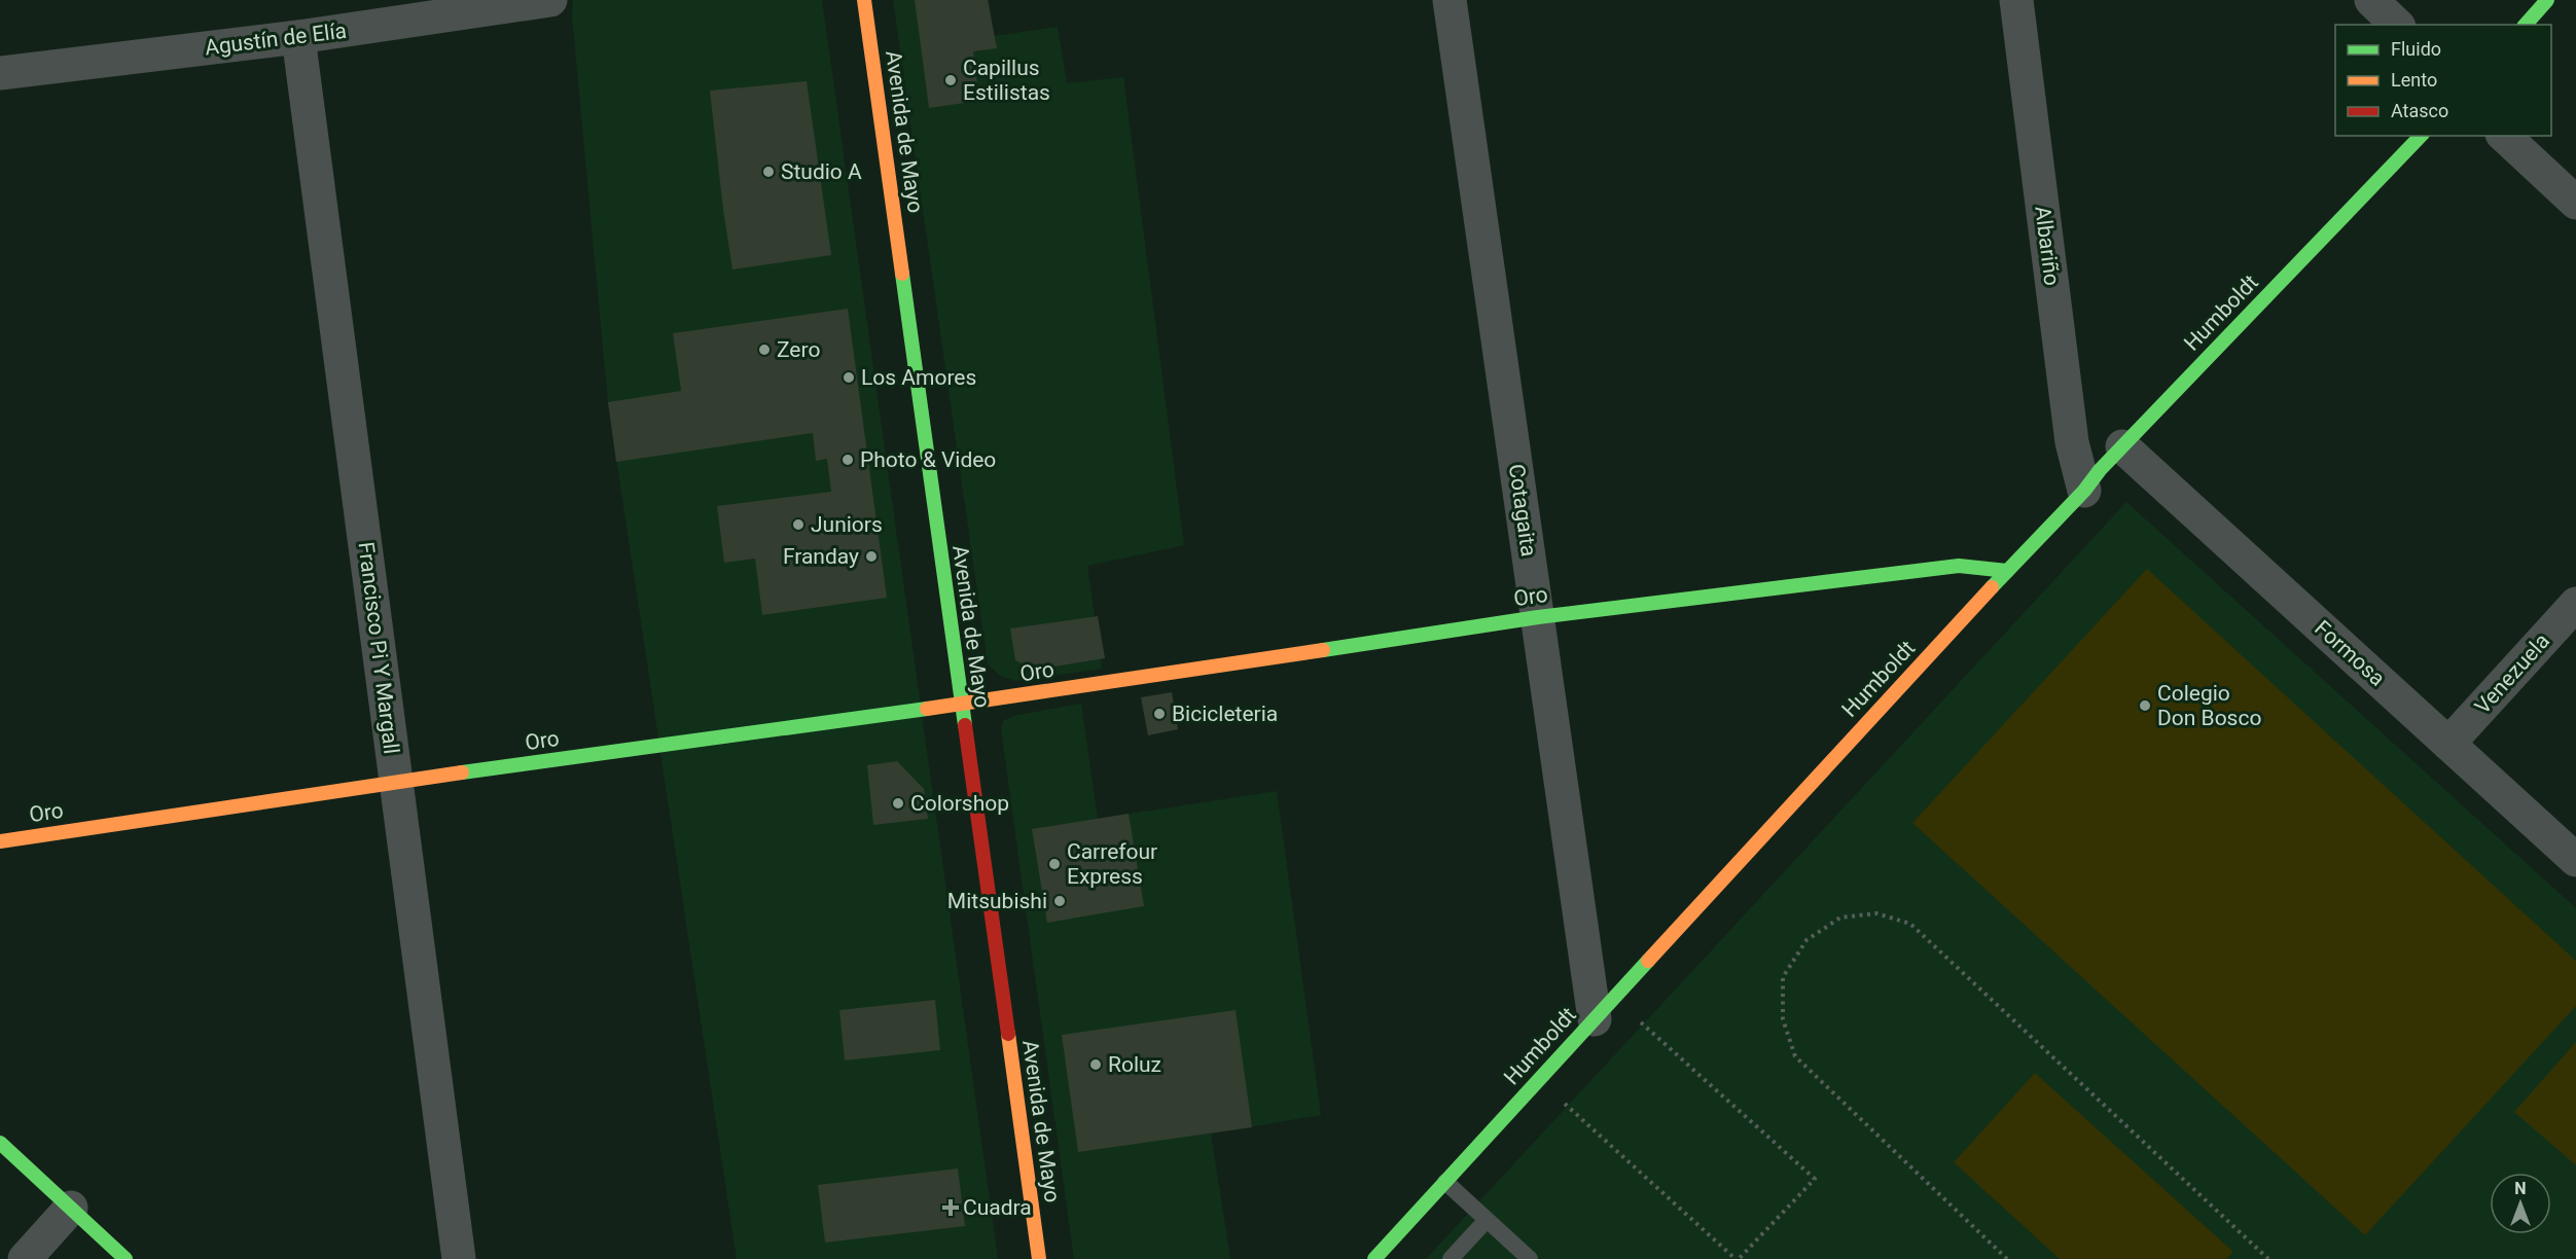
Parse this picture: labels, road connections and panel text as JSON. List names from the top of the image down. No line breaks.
{"streets":{"street":["Agustín de Elía","Avenida de Mayo","Albariño","Humboldt","Cotagaita","Oro","Francisco Pi Y Margall","Formosa","Venezuela"]},"crossings":[["Agustín de Elía","Francisco Pi Y Margall"],["Avenida de Mayo","Oro"],["Albariño","Humboldt"],["Humboldt","Cotagaita"],["Humboldt","Oro"],["Humboldt","Formosa"],["Cotagaita","Oro"],["Oro","Francisco Pi Y Margall"],["Formosa","Venezuela"]],"places":{"other":["Capillus Estilistas","Studio A","Zero","Los Amores","Photo & Video","Juniors","Franday","Colegio Don Bosco","Bicicleteria","Colorshop","Carrefour Express","Mitsubishi","Roluz"],"health":["Cuadra"]},"legend":["Fluido","Lento","Atasco"],"north":"top"}
